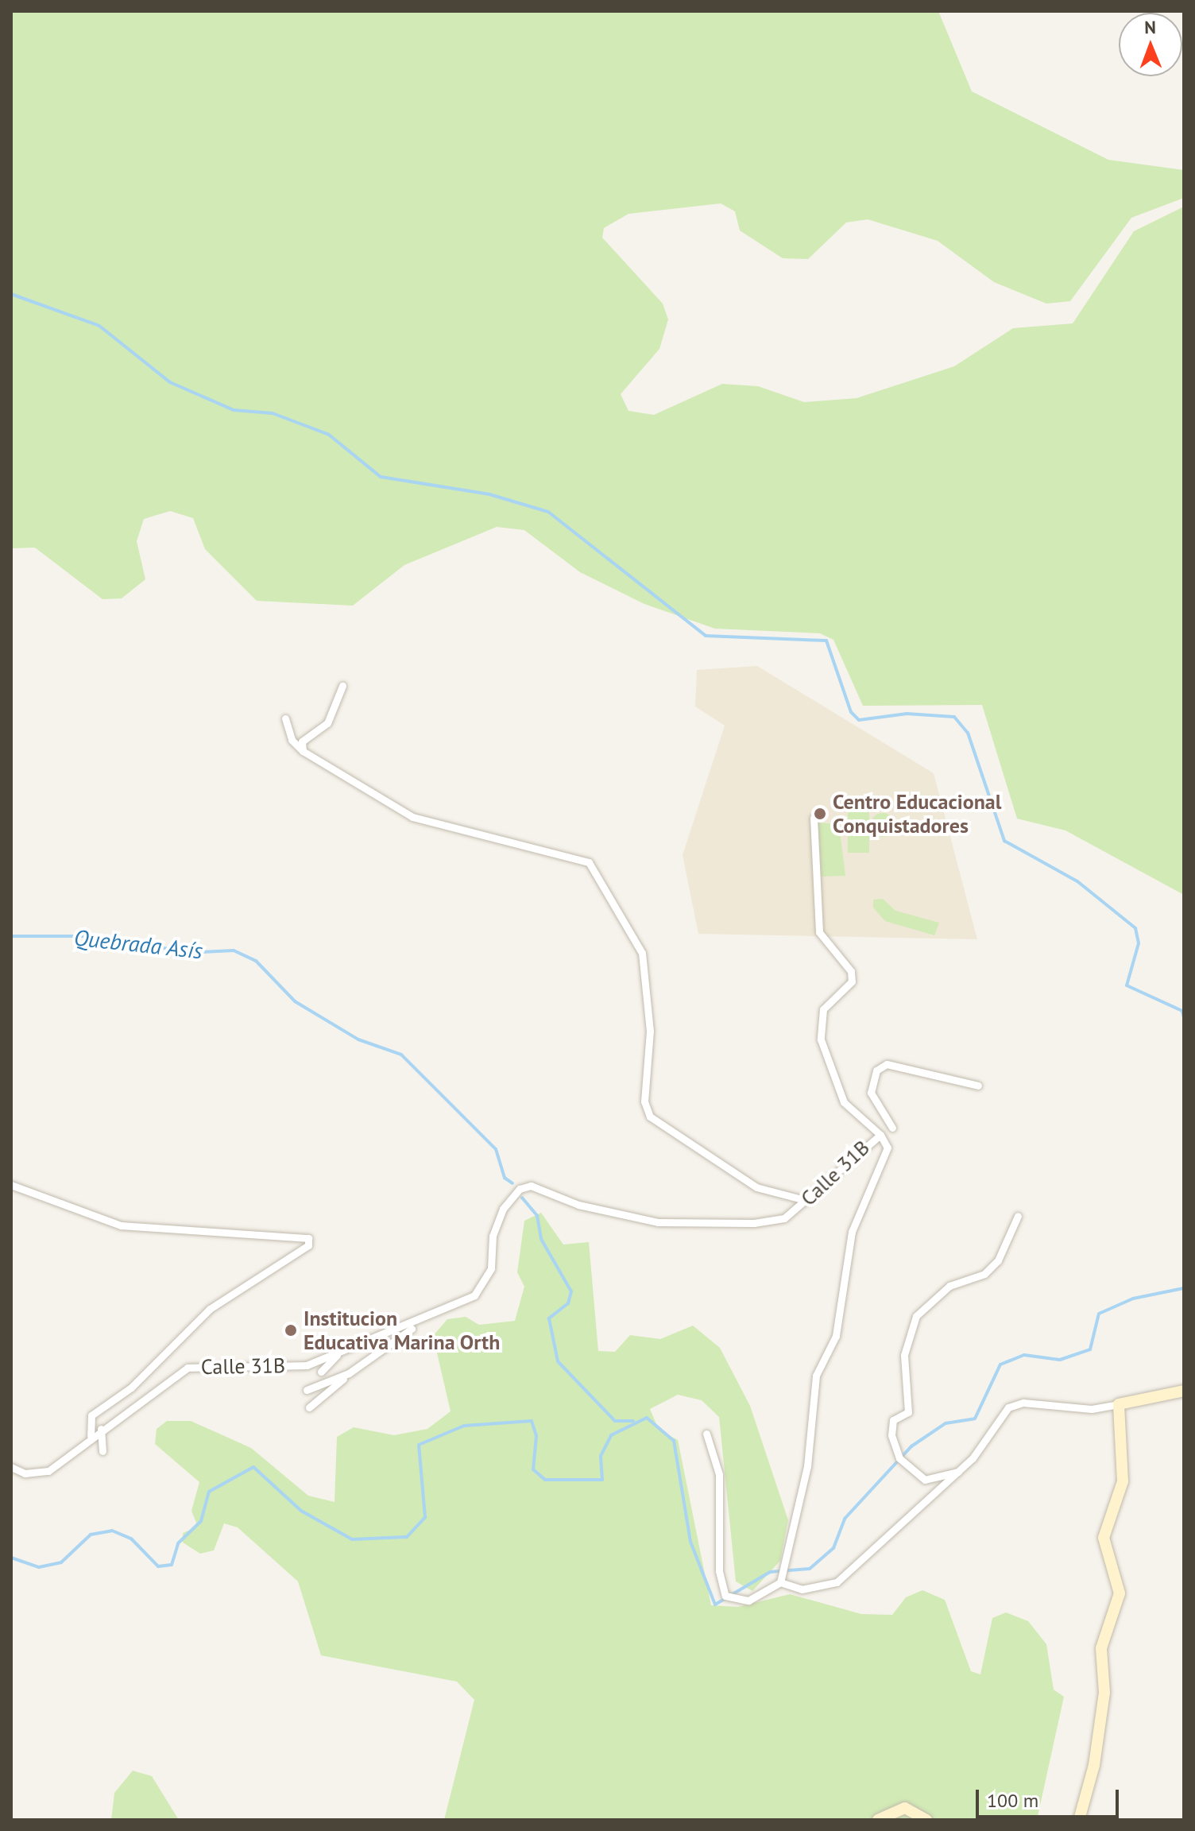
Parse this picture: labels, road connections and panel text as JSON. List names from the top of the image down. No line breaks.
{"streets":{"street":["Calle 31B"]},"water":["Quebrada Asís"],"places":["Centro Educacional Conquistadores","Institucion Educativa Marina Orth"],"scale_bar":"100 m","north":"top"}
